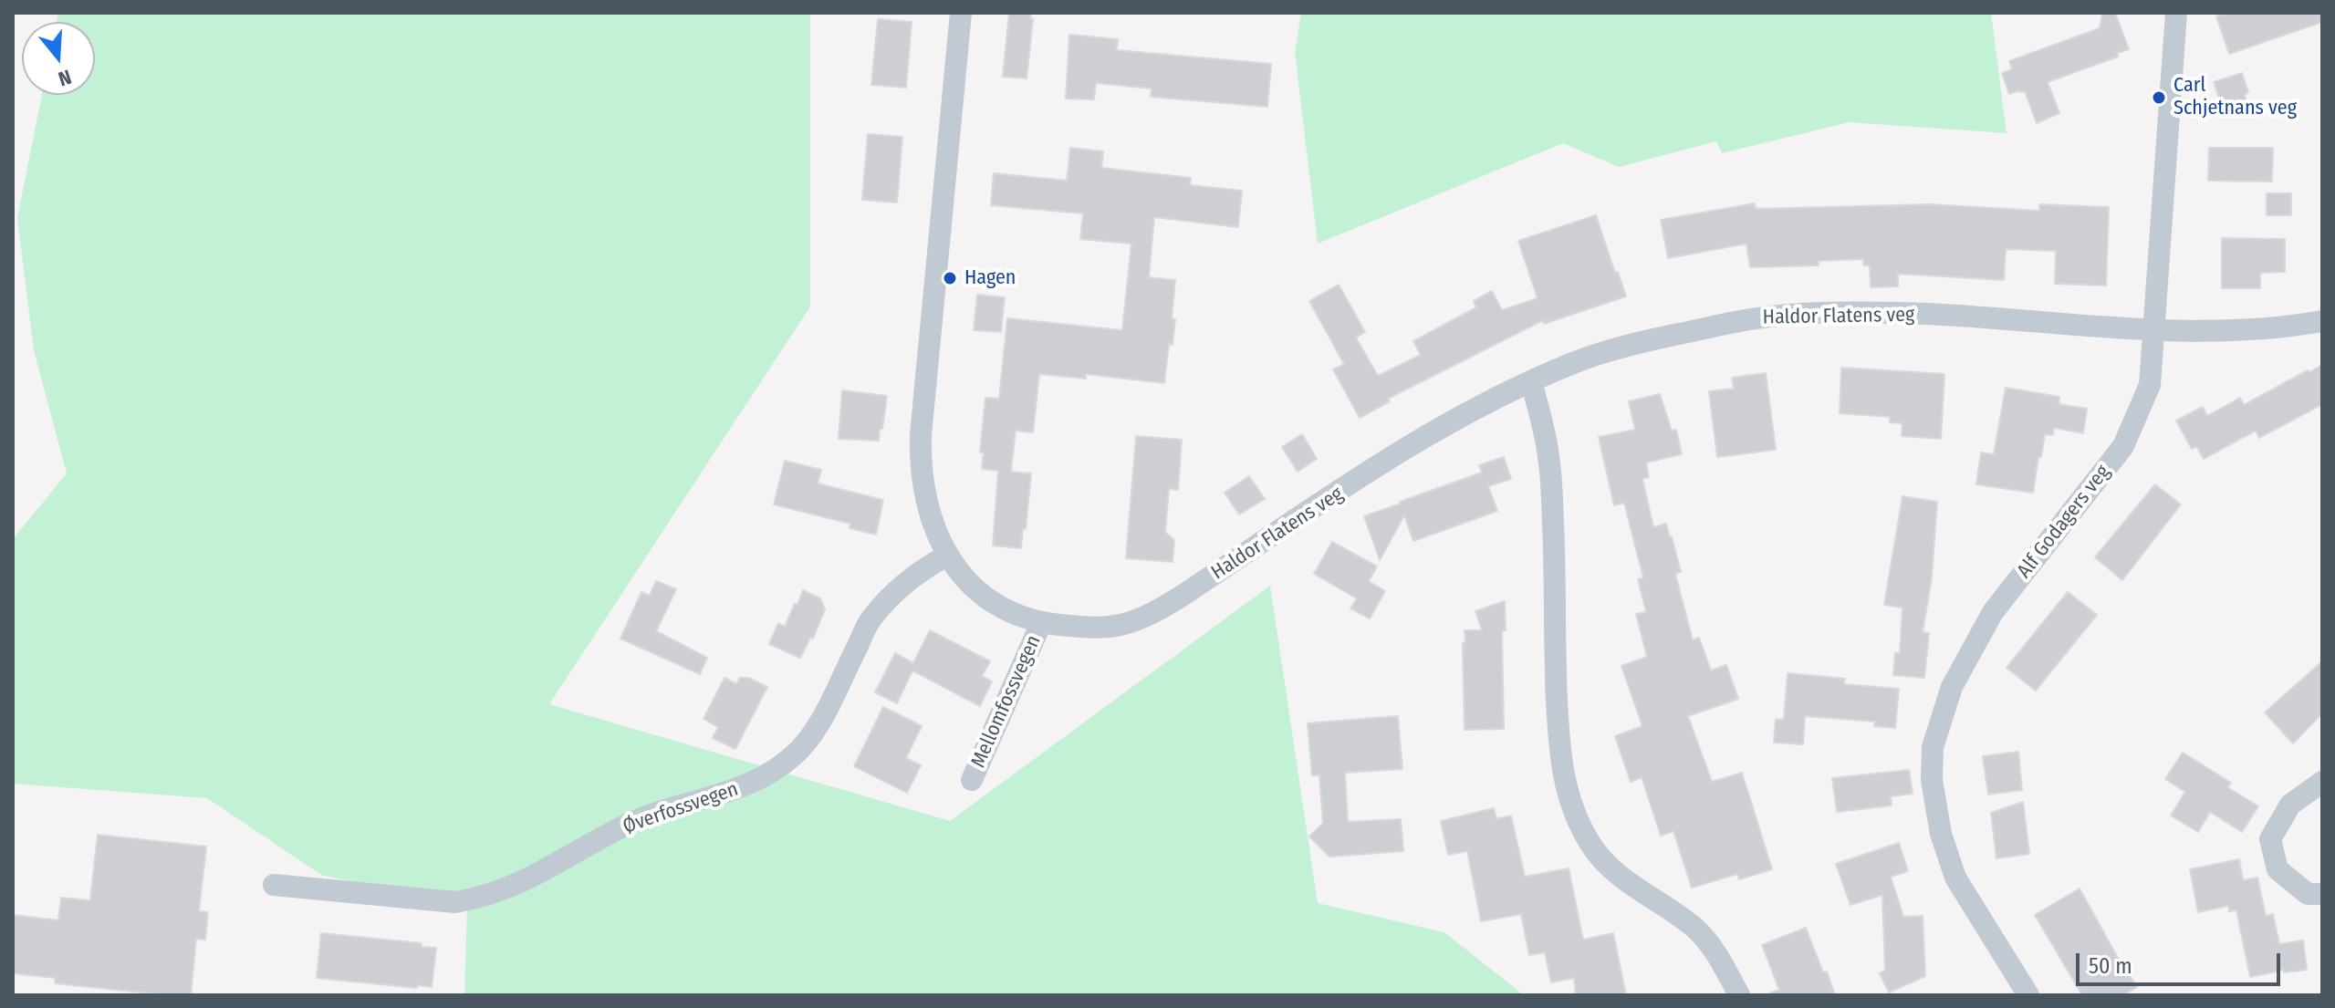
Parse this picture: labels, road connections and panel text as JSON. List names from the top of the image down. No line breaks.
{"streets":{"street":["Haldor Flatens veg","Alf Godagers veg","Mellomfossvegen","Øverfossvegen"]},"crossings":[["Haldor Flatens veg","Alf Godagers veg"],["Haldor Flatens veg","Mellomfossvegen"],["Haldor Flatens veg","Øverfossvegen"]],"places":["Carl Schjetnans veg","Hagen"],"scale_bar":"50 m","north":"bottom"}
